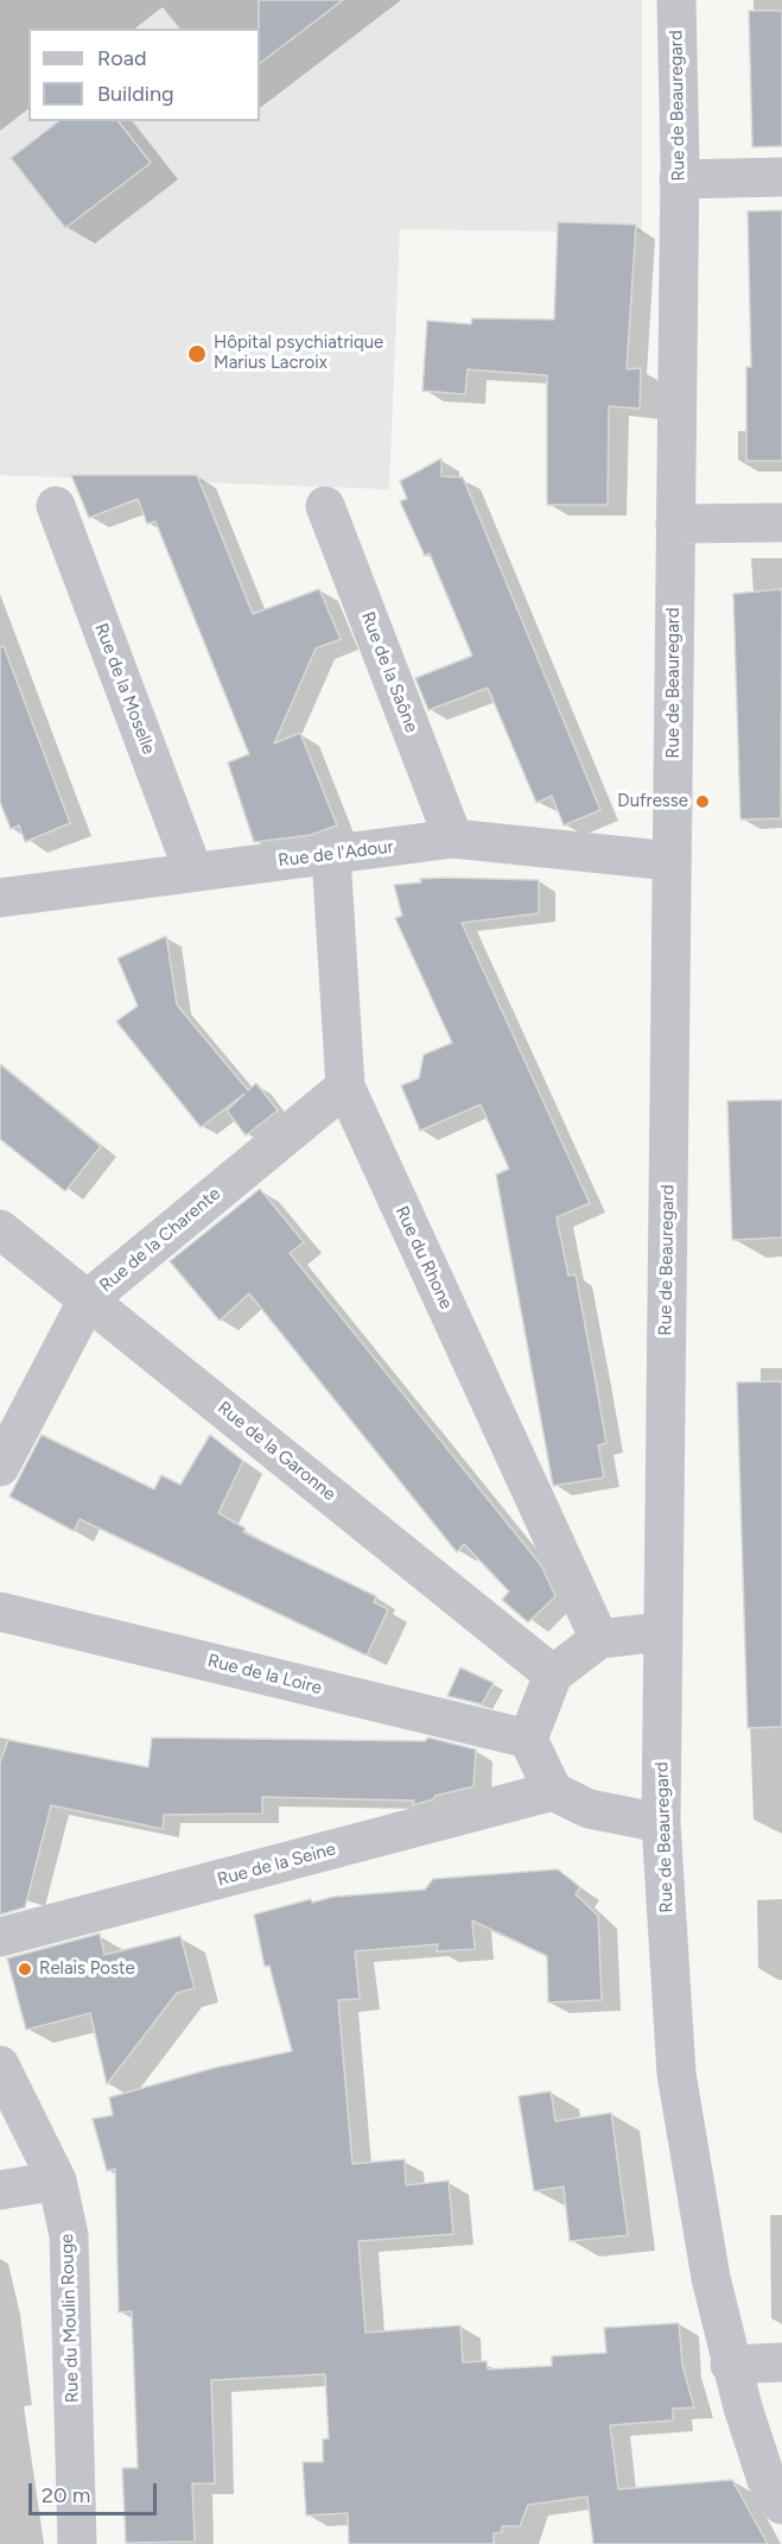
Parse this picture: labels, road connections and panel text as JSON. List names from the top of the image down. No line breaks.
{"streets":{"street":["Rue de Beauregard","Rue de la Saône","Rue de la Moselle","Rue de l'Adour","Rue de la Charente","Rue du Rhone","Rue de la Garonne","Rue de la Loire","Rue de la Seine","Rue du Moulin Rouge"]},"crossings":[["Rue de Beauregard","Rue de l'Adour"],["Rue de la Saône","Rue de l'Adour"],["Rue de la Moselle","Rue de l'Adour"],["Rue de l'Adour","Rue du Rhone"],["Rue de la Charente","Rue du Rhone"],["Rue de la Charente","Rue de la Garonne"]],"places":["Hôpital psychiatrique Marius Lacroix","Dufresse","Relais Poste"],"legend":["Road","Building"],"scale_bar":"20 m"}
